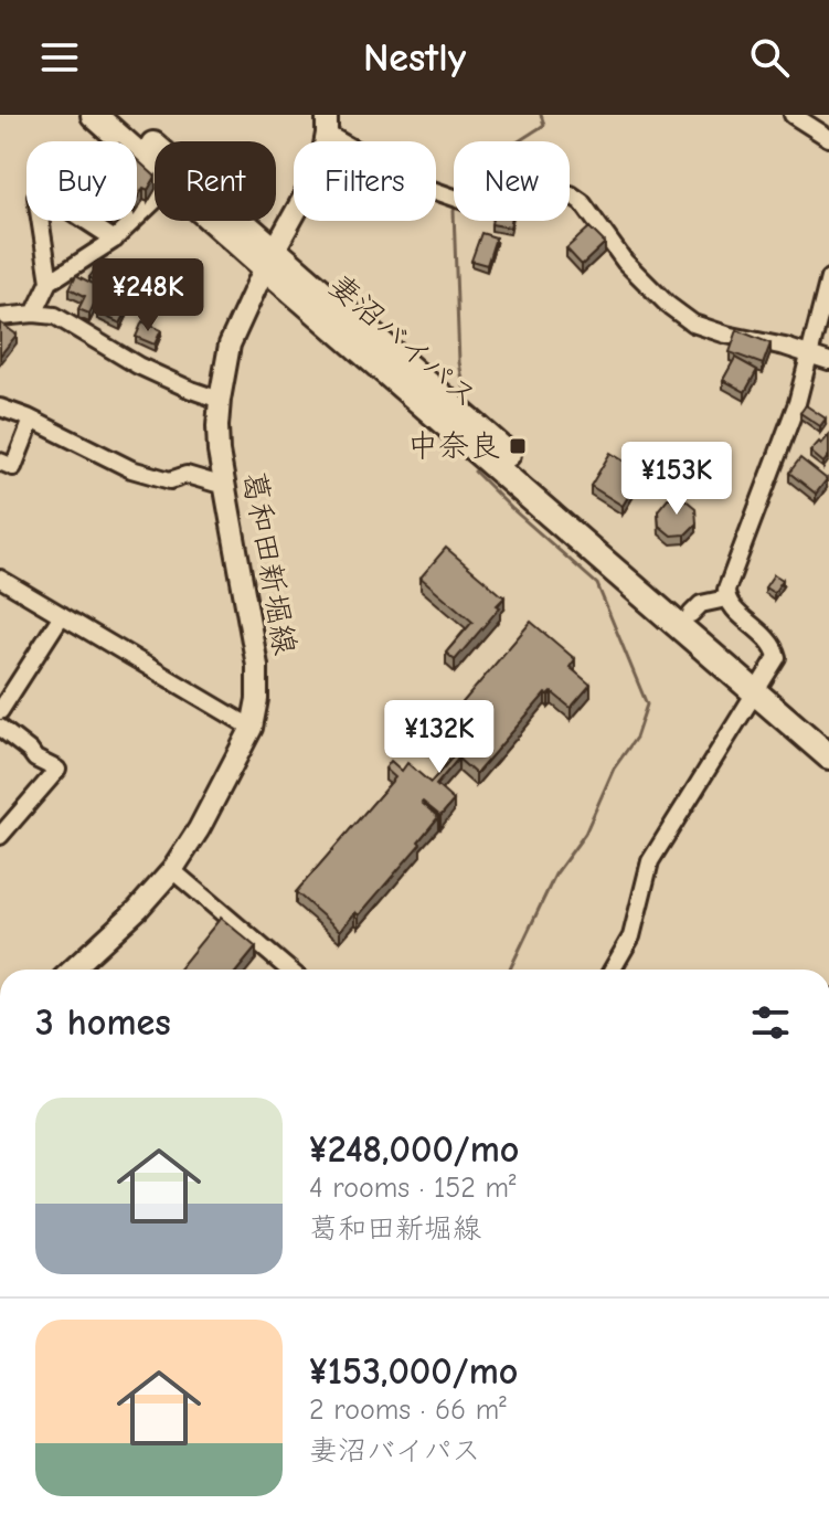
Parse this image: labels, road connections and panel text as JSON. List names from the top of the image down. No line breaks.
{"streets":{"highway":["妻沼バイパス"],"main road":["葛和田新堀線"]},"crossings":[["妻沼バイパス","葛和田新堀線"]],"places":{"transit":["中奈良"]},"page":{"header":"Nestly","chip":["Buy","Rent","Filters","New"],"price":["¥248K","¥153K","¥132K"],"heading":"3 homes","list":[{"name":"¥248,000/mo","note":"4 rooms · 152 m² · 葛和田新堀線"},{"name":"¥153,000/mo","note":"2 rooms · 66 m² · 妻沼バイパス"}]}}
